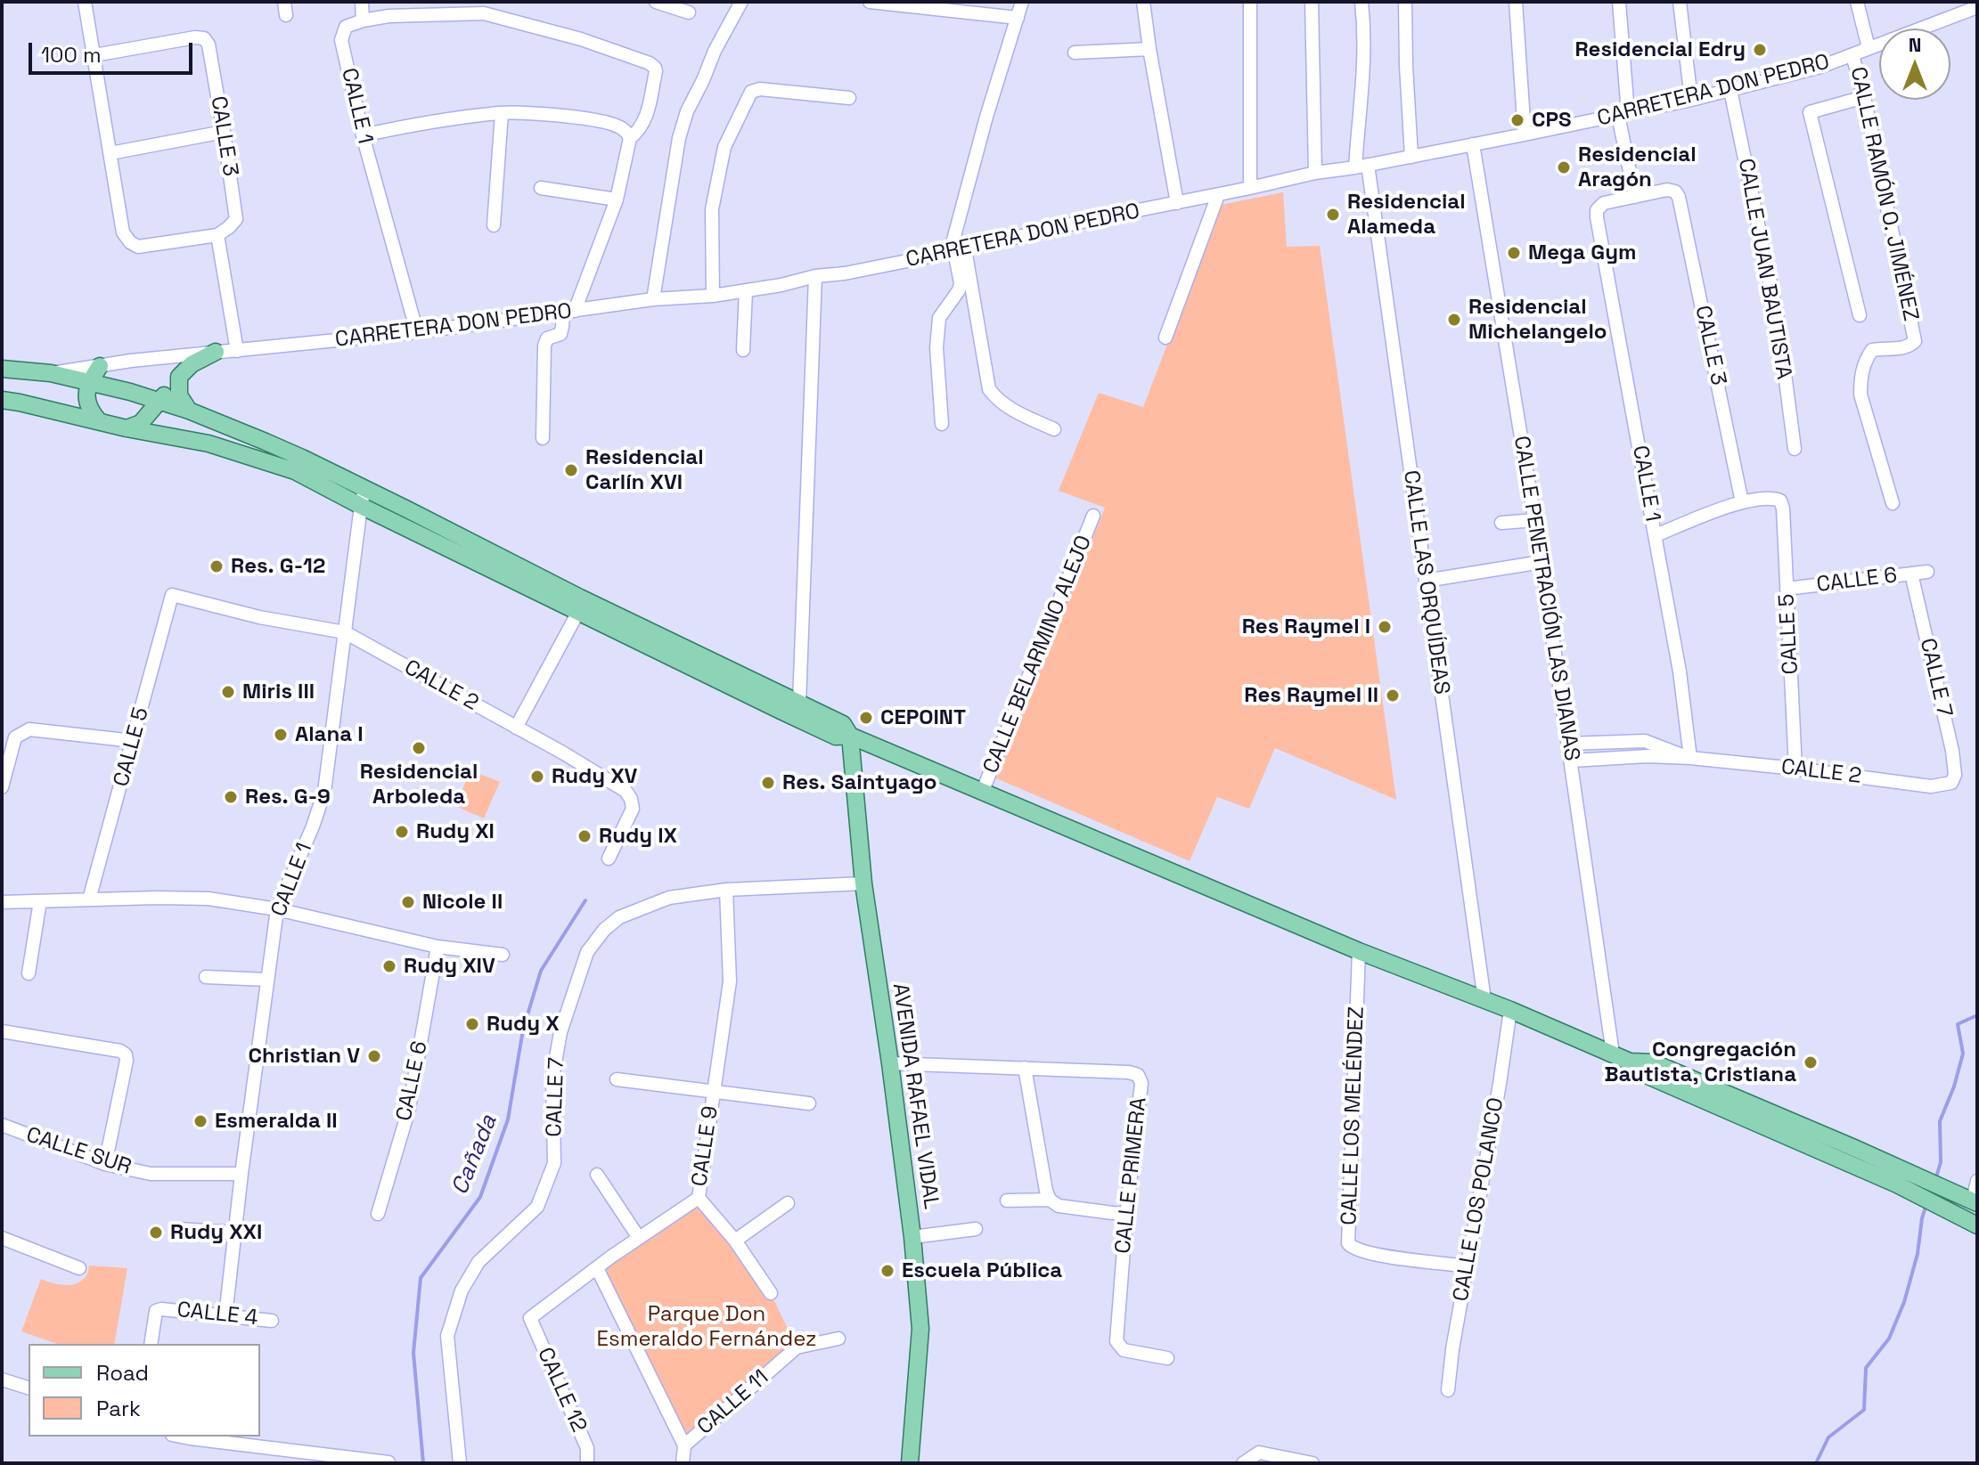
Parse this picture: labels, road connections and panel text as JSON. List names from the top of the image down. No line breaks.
{"streets":{"main road":["AVENIDA RAFAEL VIDAL"],"street":["CARRETERA DON PEDRO","CALLE 1","CALLE 3","CALLE RAMÓN O. JIMÉNEZ","CALLE JUAN BAUTISTA","CALLE 6","CALLE LAS ORQUÍDEAS","CALLE PENETRACIÓN LAS DIANAS","CALLE 5","CALLE BELARMINO ALEJO","CALLE 7","CALLE 2","CALLE LOS MELÉNDEZ","CALLE 9","CALLE SUR","CALLE PRIMERA","CALLE LOS POLANCO","CALLE 4","CALLE 12","CALLE 11"]},"crossings":[["CARRETERA DON PEDRO","CALLE 1"],["CARRETERA DON PEDRO","CALLE RAMÓN O. JIMÉNEZ"],["CARRETERA DON PEDRO","CALLE JUAN BAUTISTA"],["CARRETERA DON PEDRO","CALLE LAS ORQUÍDEAS"],["CARRETERA DON PEDRO","CALLE PENETRACIÓN LAS DIANAS"],["CALLE 1","CALLE 3"],["CALLE 1","CALLE 2"],["CALLE 1","CALLE SUR"],["CALLE 1","CALLE 4"],["CALLE 3","CALLE 5"],["CALLE 6","CALLE 5"],["CALLE 6","CALLE 7"],["CALLE PENETRACIÓN LAS DIANAS","CALLE 2"],["CALLE 5","CALLE 2"],["CALLE 7","CALLE 2"],["CALLE 7","AVENIDA RAFAEL VIDAL"],["CALLE 7","CALLE 9"],["AVENIDA RAFAEL VIDAL","CALLE PRIMERA"],["CALLE LOS MELÉNDEZ","CALLE LOS POLANCO"],["CALLE 9","CALLE 12"]],"water":["Cañada"],"parks":["Parque Don Esmeraldo Fernández"],"places":["Residencial Edry","CPS","Residencial Aragón","Residencial Alameda","Mega Gym","Residencial Michelangelo","Residencial Carlín XVI","Res. G-12","Res Raymel I","Miris III","Res Raymel II","CEPOINT","Alana I","Residencial Arboleda","Rudy XV","Res. Saintyago","Res. G-9","Rudy XI","Rudy IX","Nicole II","Rudy XIV","Rudy X","Christian V","Congregación Bautista, Cristiana","Esmeralda II","Rudy XXI","Escuela Pública"],"legend":["Road","Park"],"scale_bar":"100 m","north":"top"}
